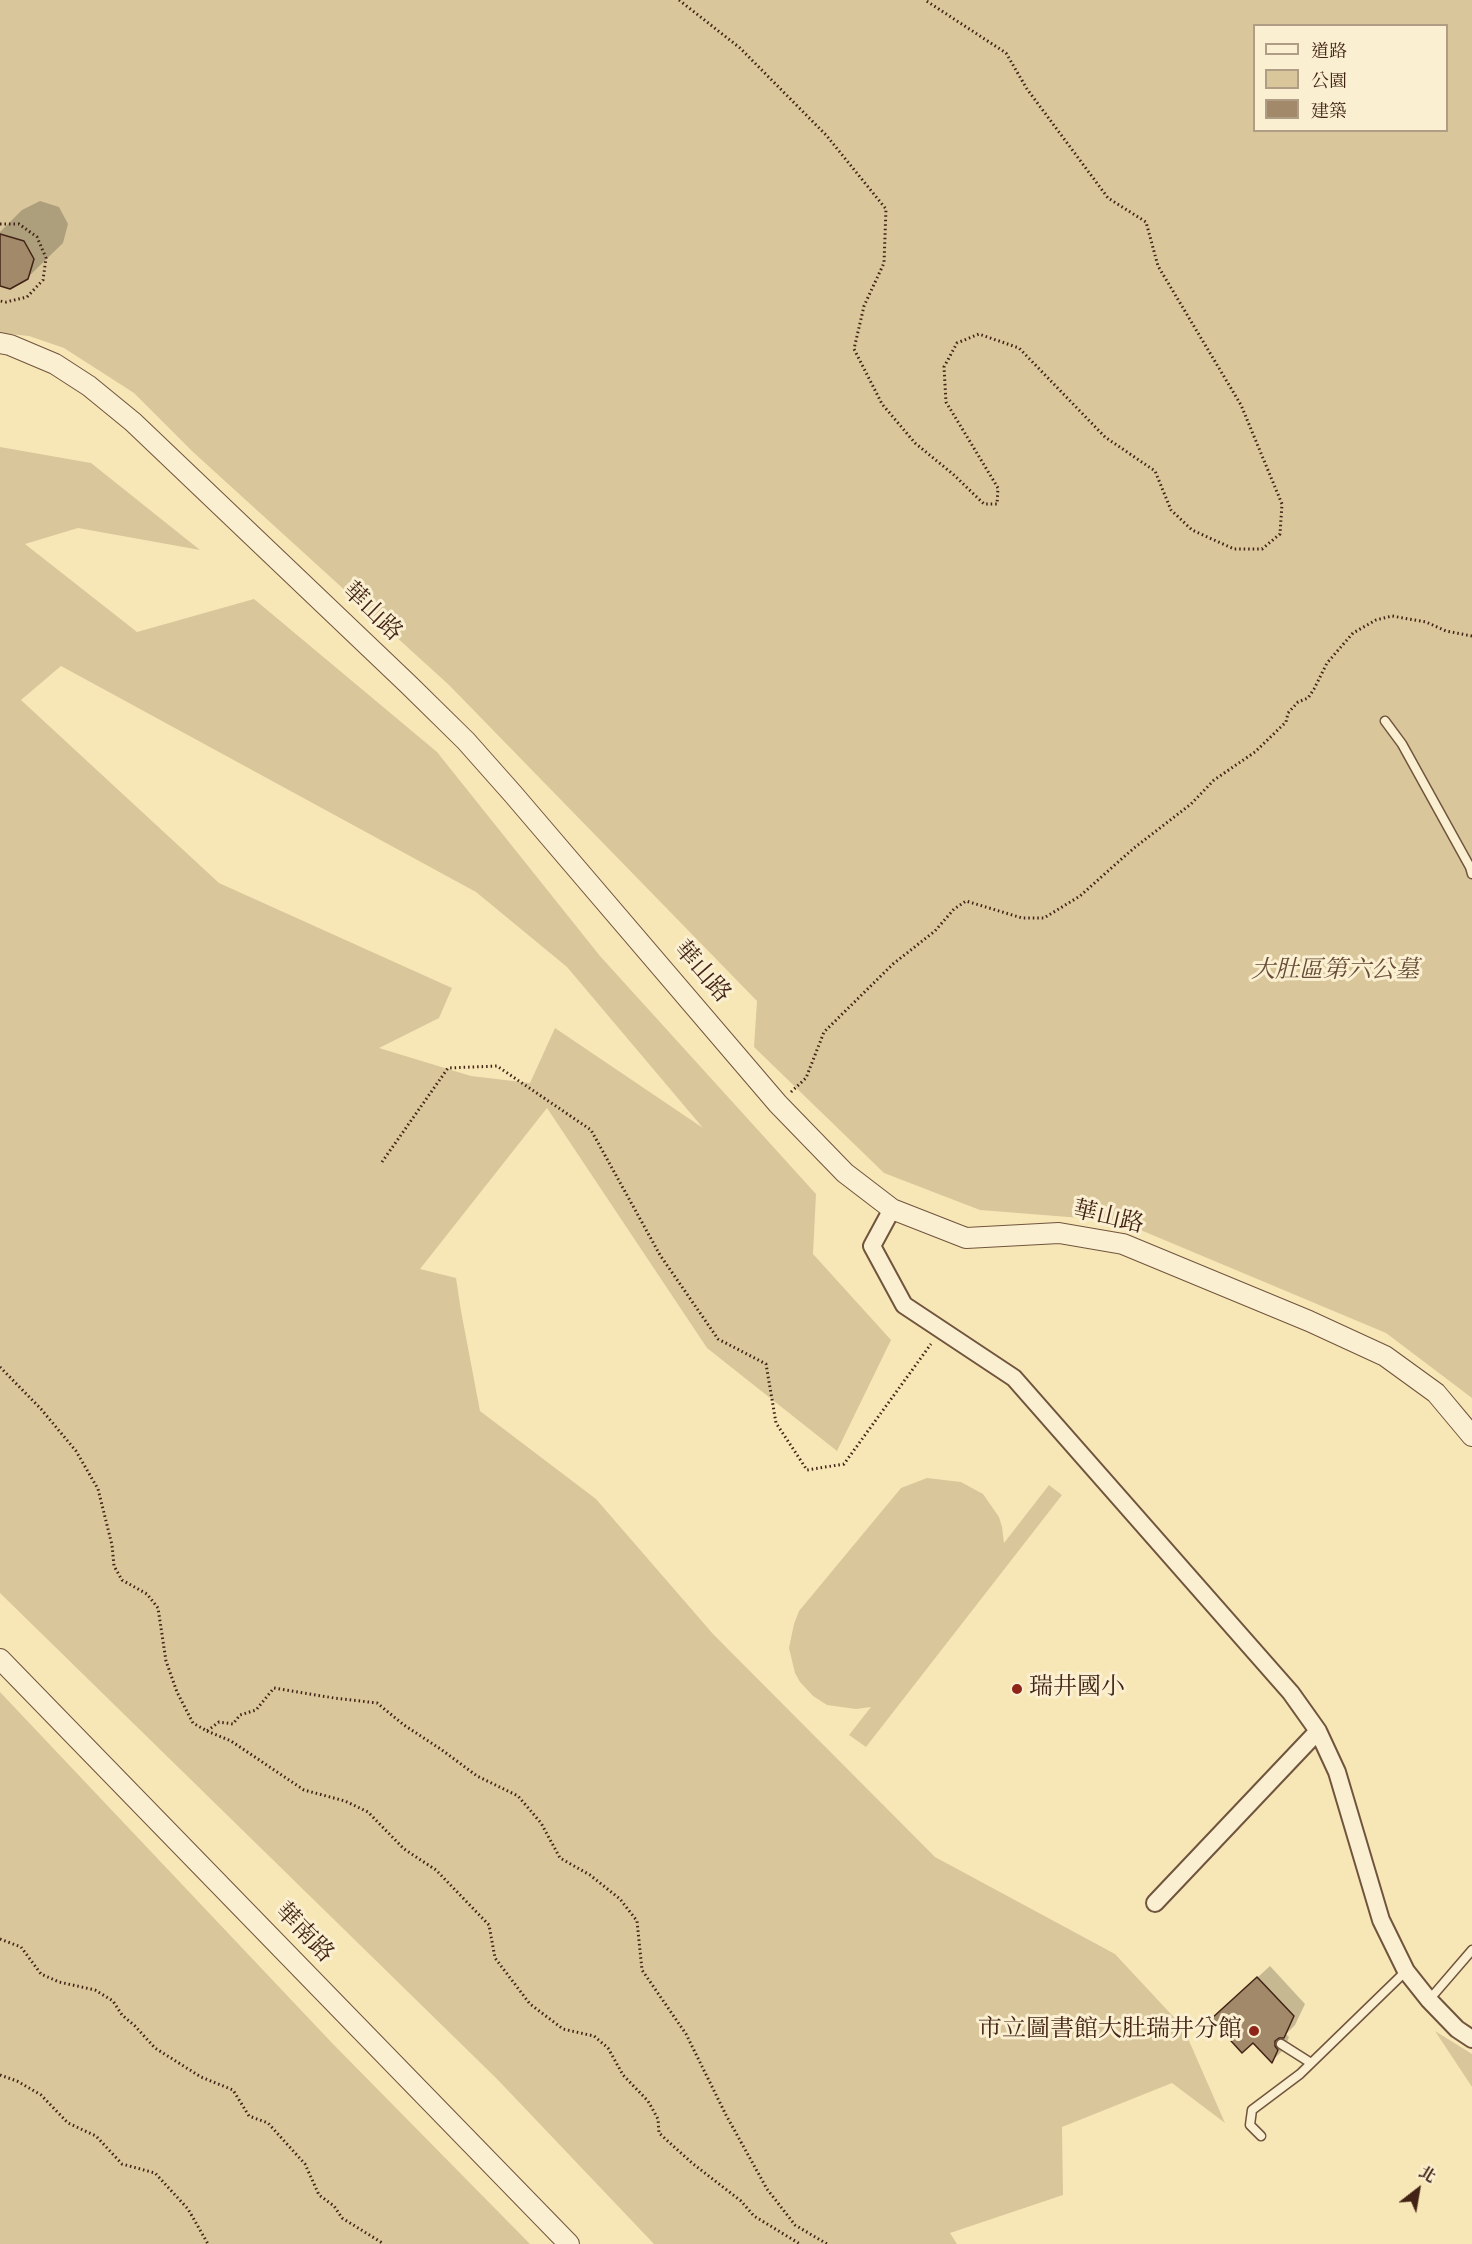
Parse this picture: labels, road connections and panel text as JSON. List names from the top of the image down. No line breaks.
{"streets":{"street":["華山路","華南路"]},"parks":["大肚區第六公墓"],"places":["瑞井國小","市立圖書館大肚瑞井分館"],"legend":["道路","公園","建築"],"north":"top right"}
